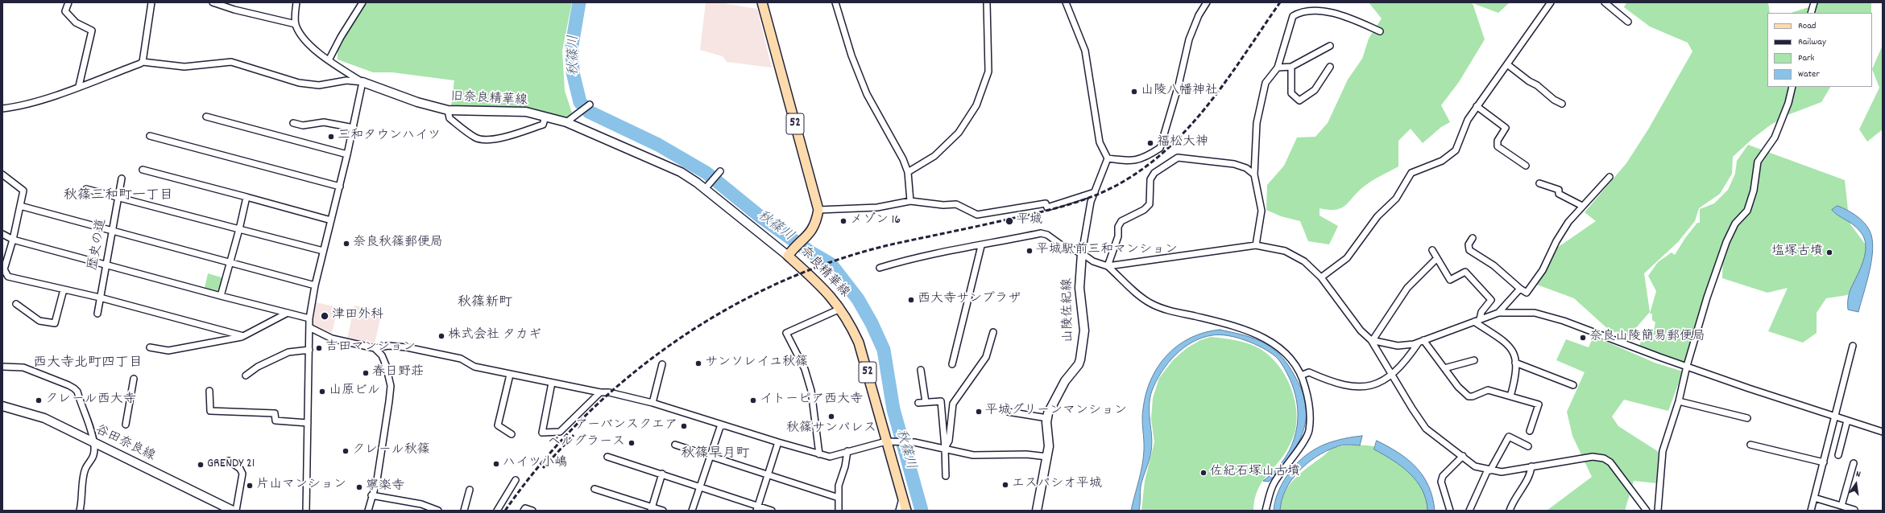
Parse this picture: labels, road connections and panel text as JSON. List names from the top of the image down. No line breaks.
{"streets":{"main road":["旧奈良精華線","52","奈良精華線","山陵佐紀線","谷田奈良線"],"street":["歴史の道"]},"crossings":[["旧奈良精華線","奈良精華線"]],"districts":["秋篠三和町一丁目","秋篠新町","西大寺北町四丁目","秋篠早月町"],"water":["秋篠川"],"places":["山陵八幡神社","三和タウンハイツ","福松大神","メゾン 16","平城","奈良秋篠郵便局","平城駅前三和マンション","塩塚古墳","西大寺サンプラザ","津田外科","株式会社 タカギ","奈良山陵簡易郵便局","吉田マンション","サンソレイユ秋篠","春日野荘","山原ビル","クレール西大寺","イトーピア西大寺","平城グリーンマンション","秋篠サンパレス","アーバンスクエア","ベルグラース","クレール秋篠","ハイツ小嶋","GRENDY 21","佐紀石塚山古墳","エスパシオ平城","片山マンション","寧楽寺"],"legend":["Road","Railway","Park","Water"],"north":"top"}
